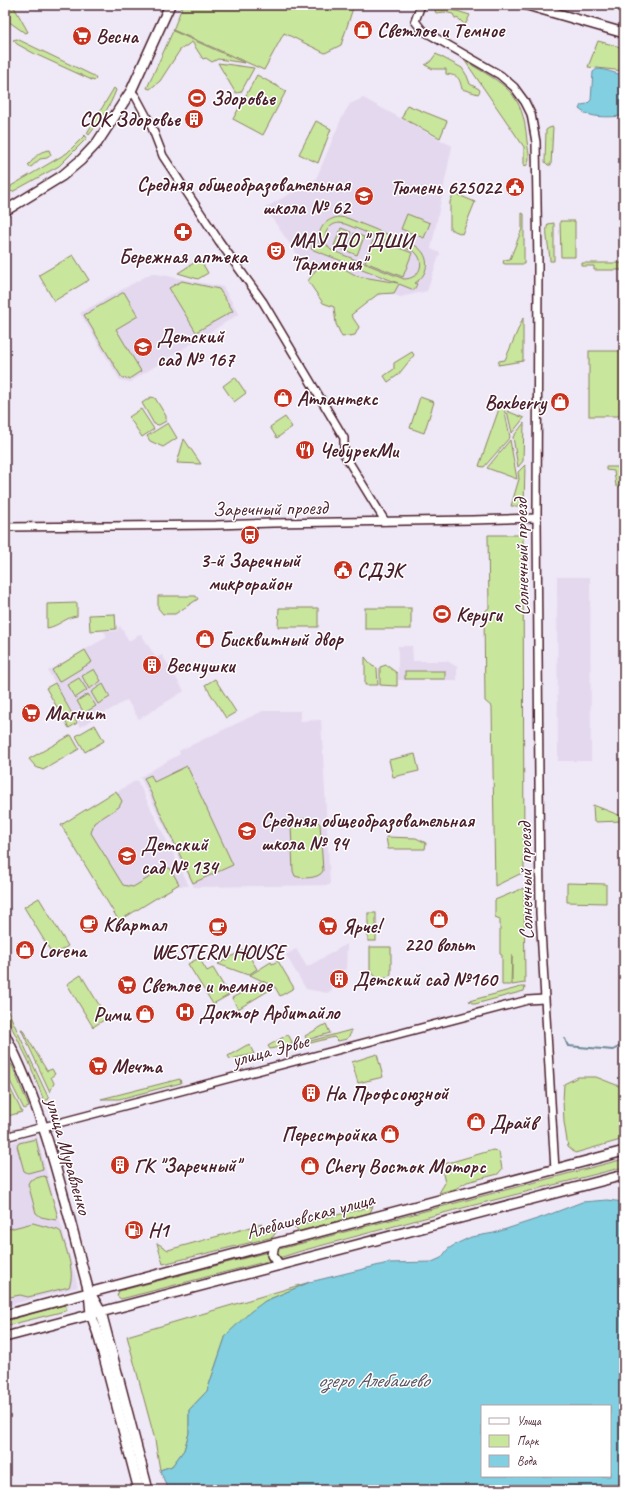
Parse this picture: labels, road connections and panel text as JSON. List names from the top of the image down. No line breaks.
{"streets":{"main road":["улица Муравленко","Алебашевская улица"],"street":["Заречный проезд","Солнечный проезд","улица Эрвье"]},"crossings":[["Заречный проезд","Солнечный проезд"],["Солнечный проезд","улица Эрвье"],["Солнечный проезд","Алебашевская улица"],["улица Эрвье","улица Муравленко"],["улица Муравленко","Алебашевская улица"]],"water":["озеро Алебашево"],"places":{"shop":["Светлое и Темное","Атлантекс","Boxberry","Бисквитный двор","220 вольт","Lorena","Рими","Драйв","Перестройка","Chery Восток Моторс"],"supermarket":["Весна","Магнит","Ярче!","Светлое и темное","Мечта"],"sports":["Здоровье","Керуги"],"building":["СОК Здоровье","Веснушки","Детский сад №160","На Профсоюзной","ГК \"Заречный\""],"public building":["Тюмень 625022","СДЭК"],"school or university":["Средняя общеобразовательная школа № 62","Детский сад № 167","Средняя общеобразовательная школа № 94","Детский сад № 134"],"pharmacy":["Бережная аптека"],"theatre":["МАУ ДО \"ДШИ \"Гармония\""],"restaurant":["ЧебурекМи"],"bus stop":["3-й Заречный микрорайон"],"cafe":["Квартал","WESTERN HOUSE"],"hospital":["Доктор Арбитайло"],"fuel station":["Н1"]},"legend":["Улица","Парк","Вода"]}
